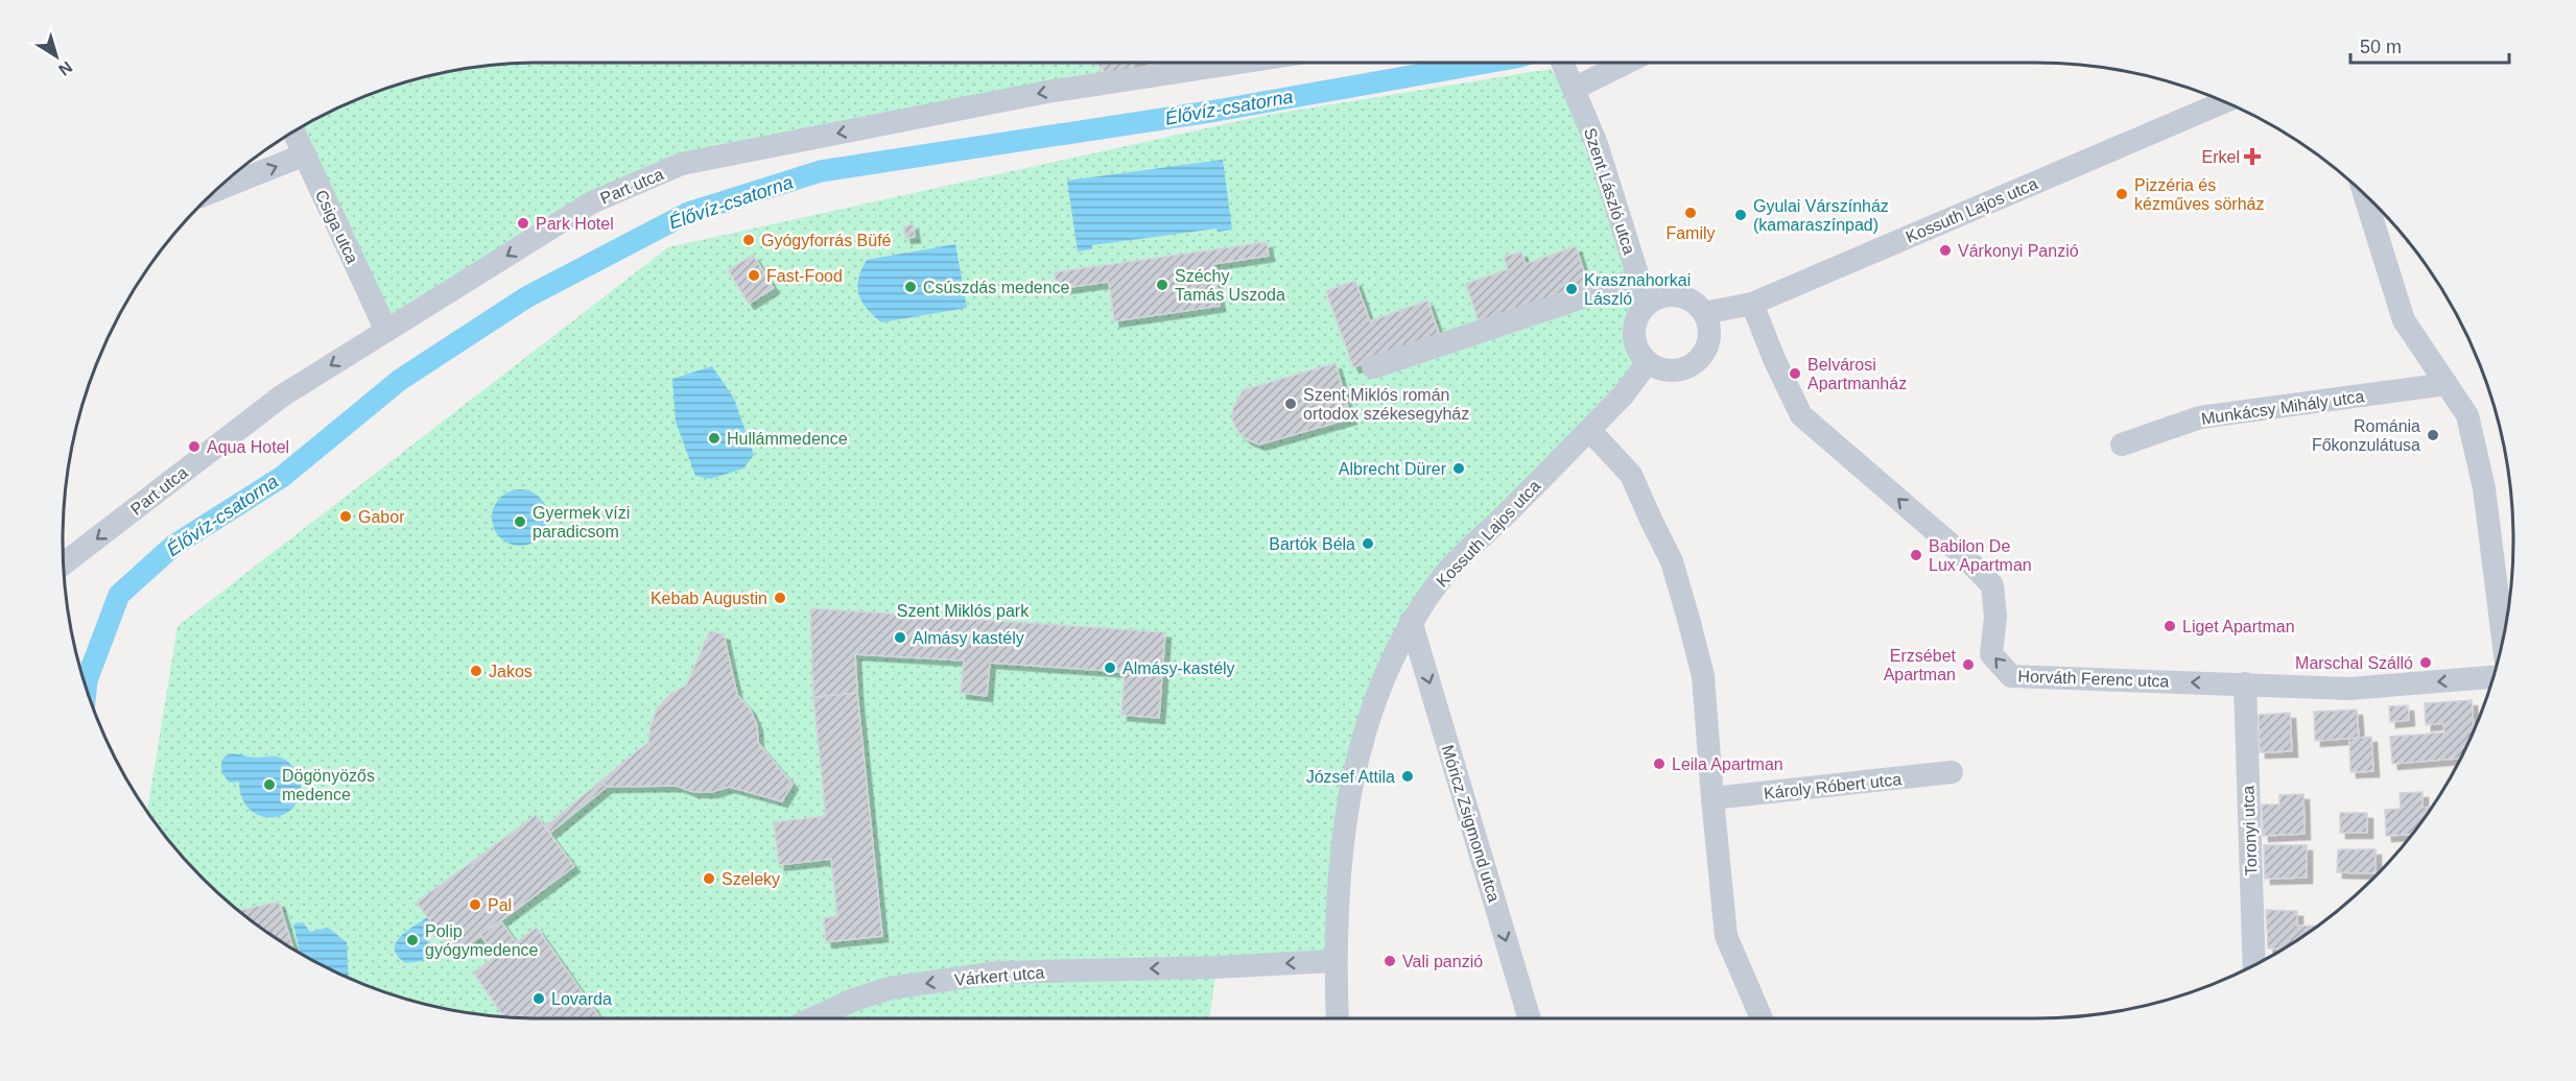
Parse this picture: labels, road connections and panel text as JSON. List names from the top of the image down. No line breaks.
{"streets":{"street":["Part utca","Szent László utca","Kossuth Lajos utca","Csiga utca","Munkácsy Mihály utca","Horváth Ferenc utca","Károly Róbert utca","Móricz Zsigmond utca","Toronyi utca","Várkert utca"]},"crossings":[["Part utca","Csiga utca"],["Szent László utca","Kossuth Lajos utca"],["Kossuth Lajos utca","Horváth Ferenc utca"],["Kossuth Lajos utca","Móricz Zsigmond utca"],["Kossuth Lajos utca","Várkert utca"],["Horváth Ferenc utca","Toronyi utca"]],"one_way":["Part utca","Horváth Ferenc utca","Móricz Zsigmond utca","Várkert utca"],"water":["Élővíz-csatorna"],"parks":["Szent Miklós park"],"places":{"health":["Erkel"],"other":["Pizzéria és kézműves sörház","Family","Gyulai Várszínház (kamaraszínpad)","Park Hotel","Gyógyforrás Büfé","Várkonyi Panzió","Fast-Food","Széchy Tamás Uszoda","Csúszdás medence","Krasznahorkai László","Belvárosi Apartmanház","Szent Miklós román ortodox székesegyház","Románia Főkonzulátusa","Hullámmedence","Aqua Hotel","Albrecht Dürer","Gabor","Gyermek vízi paradicsom","Bartók Béla","Babilon De Lux Apartman","Kebab Augustin","Liget Apartman","Almásy kastély","Marschal Szálló","Erzsébet Apartman","Almásy-kastély","Jakos","Leila Apartman","József Attila","Dögönyözős medence","Szeleky","Pal","Polip gyógymedence","Vali panzió","Lovarda"]},"scale_bar":"50 m","north":"bottom right"}
